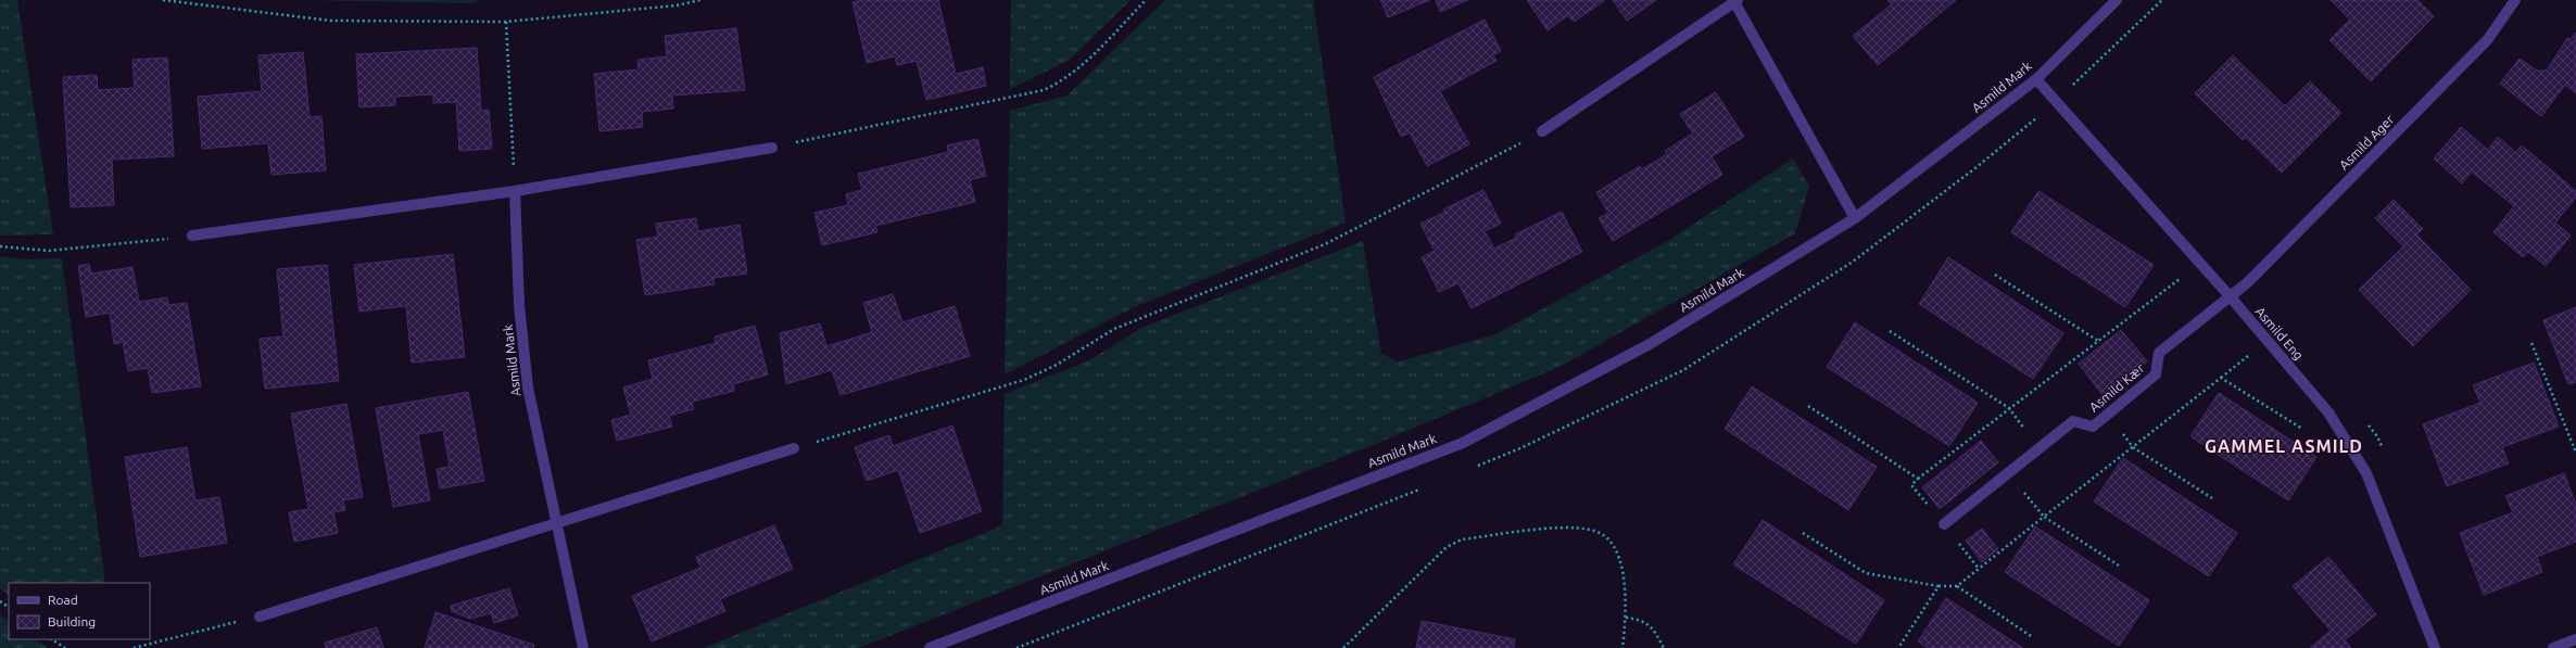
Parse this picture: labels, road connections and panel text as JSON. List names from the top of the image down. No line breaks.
{"streets":{"street":["Asmild Mark","Asmild Ager","Asmild Eng","Asmild Kær"]},"crossings":[["Asmild Mark","Asmild Eng"],["Asmild Ager","Asmild Eng"],["Asmild Ager","Asmild Kær"],["Asmild Eng","Asmild Kær"]],"districts":["GAMMEL ASMILD"],"legend":["Road","Building"]}
